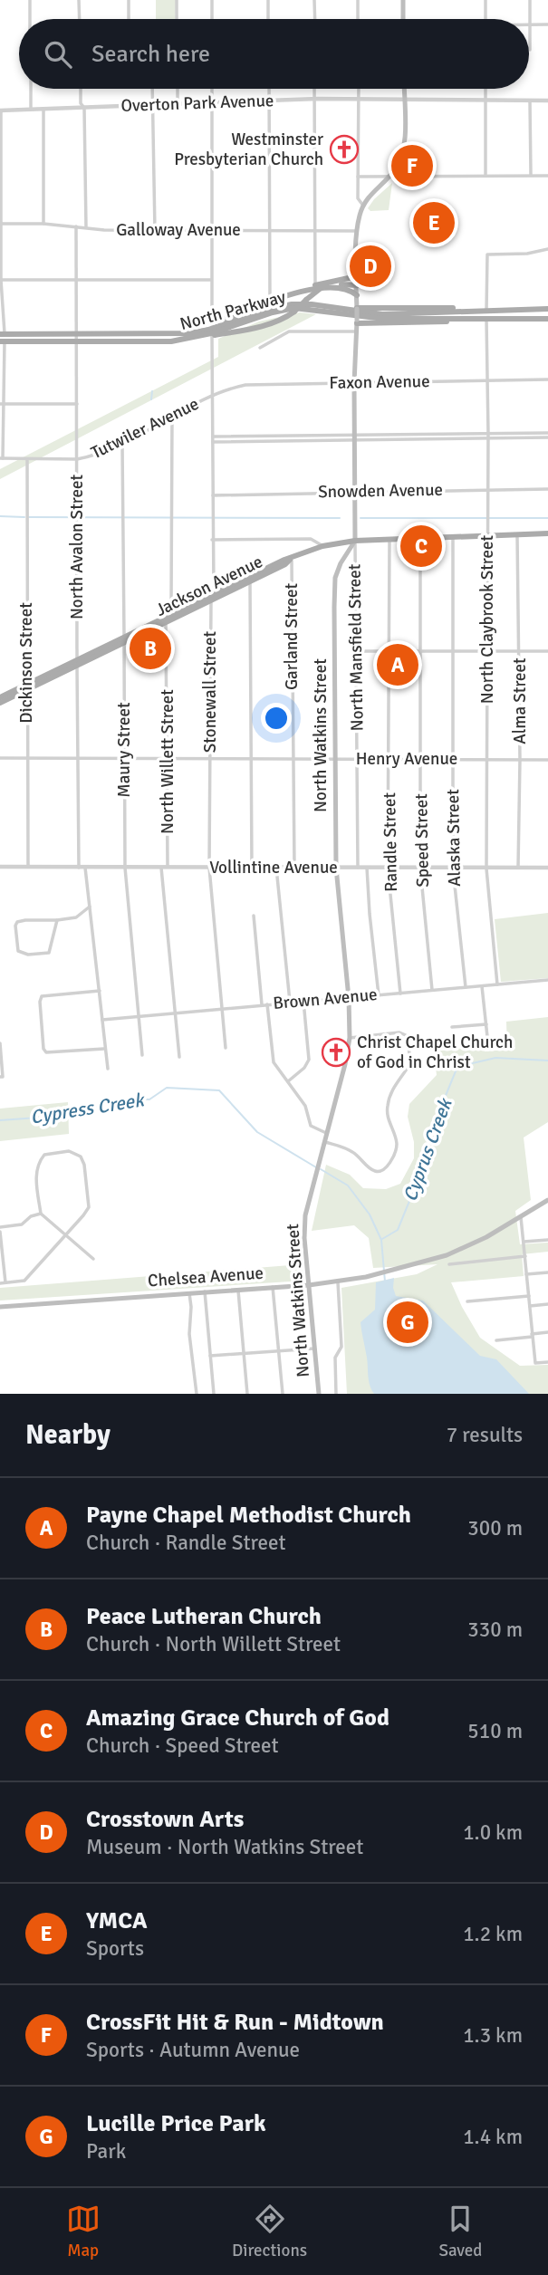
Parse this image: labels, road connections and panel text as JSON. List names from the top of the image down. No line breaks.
{"streets":{"main road":["North Parkway","Jackson Avenue","North Watkins Street","Chelsea Avenue"],"street":["Overton Park Avenue","Galloway Avenue","Faxon Avenue","Tutwiler Avenue","Snowden Avenue","North Avalon Street","North Claybrook Street","Garland Street","North Mansfield Street","Dickinson Street","Stonewall Street","Alma Street","Maury Street","Henry Avenue","North Willett Street","Alaska Street","Speed Street","Randle Street","Vollintine Avenue","Brown Avenue"]},"crossings":[["Overton Park Avenue","North Watkins Street"],["Galloway Avenue","North Avalon Street"],["Galloway Avenue","North Watkins Street"],["North Parkway","North Avalon Street"],["North Parkway","North Claybrook Street"],["Faxon Avenue","Tutwiler Avenue"],["Faxon Avenue","North Claybrook Street"],["Faxon Avenue","Stonewall Street"],["Faxon Avenue","North Watkins Street"],["Tutwiler Avenue","North Avalon Street"],["Tutwiler Avenue","Dickinson Street"],["Tutwiler Avenue","Stonewall Street"],["Tutwiler Avenue","Maury Street"],["Snowden Avenue","North Claybrook Street"],["Snowden Avenue","Stonewall Street"],["Snowden Avenue","North Watkins Street"],["North Avalon Street","Jackson Avenue"],["North Avalon Street","Henry Avenue"],["North Avalon Street","Vollintine Avenue"],["Jackson Avenue","North Claybrook Street"],["Jackson Avenue","Garland Street"],["Jackson Avenue","North Mansfield Street"],["Jackson Avenue","Dickinson Street"],["Jackson Avenue","Stonewall Street"],["Jackson Avenue","Alma Street"],["Jackson Avenue","North Watkins Street"],["Jackson Avenue","Maury Street"],["Jackson Avenue","North Willett Street"],["Jackson Avenue","Alaska Street"],["Jackson Avenue","Speed Street"],["Jackson Avenue","Randle Street"],["North Claybrook Street","Henry Avenue"],["North Claybrook Street","Vollintine Avenue"],["North Claybrook Street","Brown Avenue"],["Garland Street","Henry Avenue"],["Garland Street","Vollintine Avenue"],["North Mansfield Street","North Watkins Street"],["North Mansfield Street","Henry Avenue"],["North Mansfield Street","Vollintine Avenue"],["Dickinson Street","Henry Avenue"],["Dickinson Street","Vollintine Avenue"],["Stonewall Street","Henry Avenue"],["Stonewall Street","Vollintine Avenue"],["Stonewall Street","Brown Avenue"],["Alma Street","Henry Avenue"],["Alma Street","Vollintine Avenue"],["North Watkins Street","Henry Avenue"],["North Watkins Street","Vollintine Avenue"],["North Watkins Street","Brown Avenue"],["North Watkins Street","Chelsea Avenue"],["Maury Street","Henry Avenue"],["Maury Street","Vollintine Avenue"],["Maury Street","Brown Avenue"],["Henry Avenue","North Willett Street"],["Henry Avenue","Alaska Street"],["Henry Avenue","Speed Street"],["Henry Avenue","Randle Street"],["North Willett Street","Vollintine Avenue"],["Alaska Street","Vollintine Avenue"],["Alaska Street","Brown Avenue"],["Speed Street","Vollintine Avenue"],["Speed Street","Brown Avenue"],["Randle Street","Vollintine Avenue"],["Randle Street","Brown Avenue"]],"water":["Cypress Creek","Cyprus Creek"],"places":{"church":["Westminster Presbyterian Church","Christ Chapel Church of God in Christ"]},"page":{"search":"Search here","pins":["F","E","D","C","B","A","G"],"heading":["Nearby","7 results"],"list":[{"mark":"A","name":"Payne Chapel Methodist Church","note":"Church · Randle Street","value":"300 m"},{"mark":"B","name":"Peace Lutheran Church","note":"Church · North Willett Street","value":"330 m"},{"mark":"C","name":"Amazing Grace Church of God","note":"Church · Speed Street","value":"510 m"},{"mark":"D","name":"Crosstown Arts","note":"Museum · North Watkins Street","value":"1.0 km"},{"mark":"E","name":"YMCA","note":"Sports","value":"1.2 km"},{"mark":"F","name":"CrossFit Hit & Run - Midtown","note":"Sports · Autumn Avenue","value":"1.3 km"},{"mark":"G","name":"Lucille Price Park","note":"Park","value":"1.4 km"}],"nav":["Map","Directions","Saved"]}}
